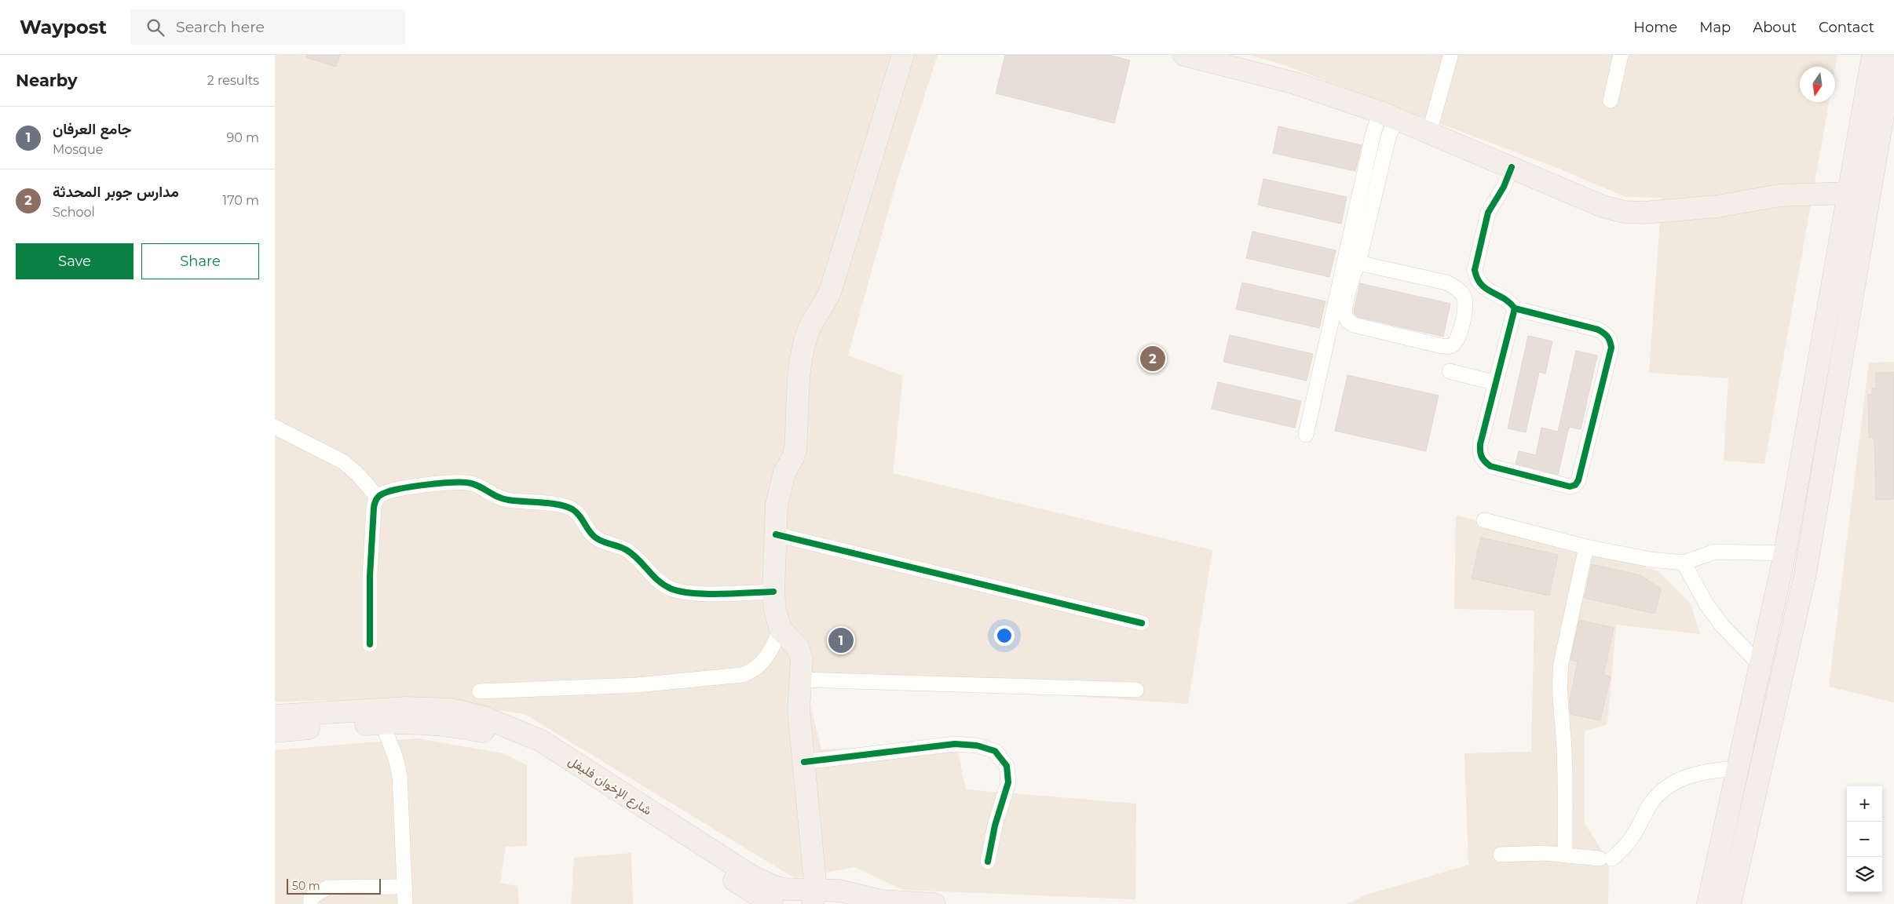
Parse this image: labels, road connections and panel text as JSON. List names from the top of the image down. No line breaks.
{"streets":{"main road":["شارع الإخوان فليفل"]},"scale_bar":"50 m","north":"bottom","page":{"header":"Waypost","search":"Search here","nav":["Home","Map","About","Contact"],"heading":["Nearby","2 results"],"list":[{"mark":"1","name":"جامع العرفان","note":"Mosque","value":"90 m"},{"mark":"2","name":"مدارس جوبر المحدثة","note":"School","value":"170 m"}],"buttons":["Save","Share"],"pins":["2","1"],"map_buttons":["+","−"],"scale":"50 m"}}
